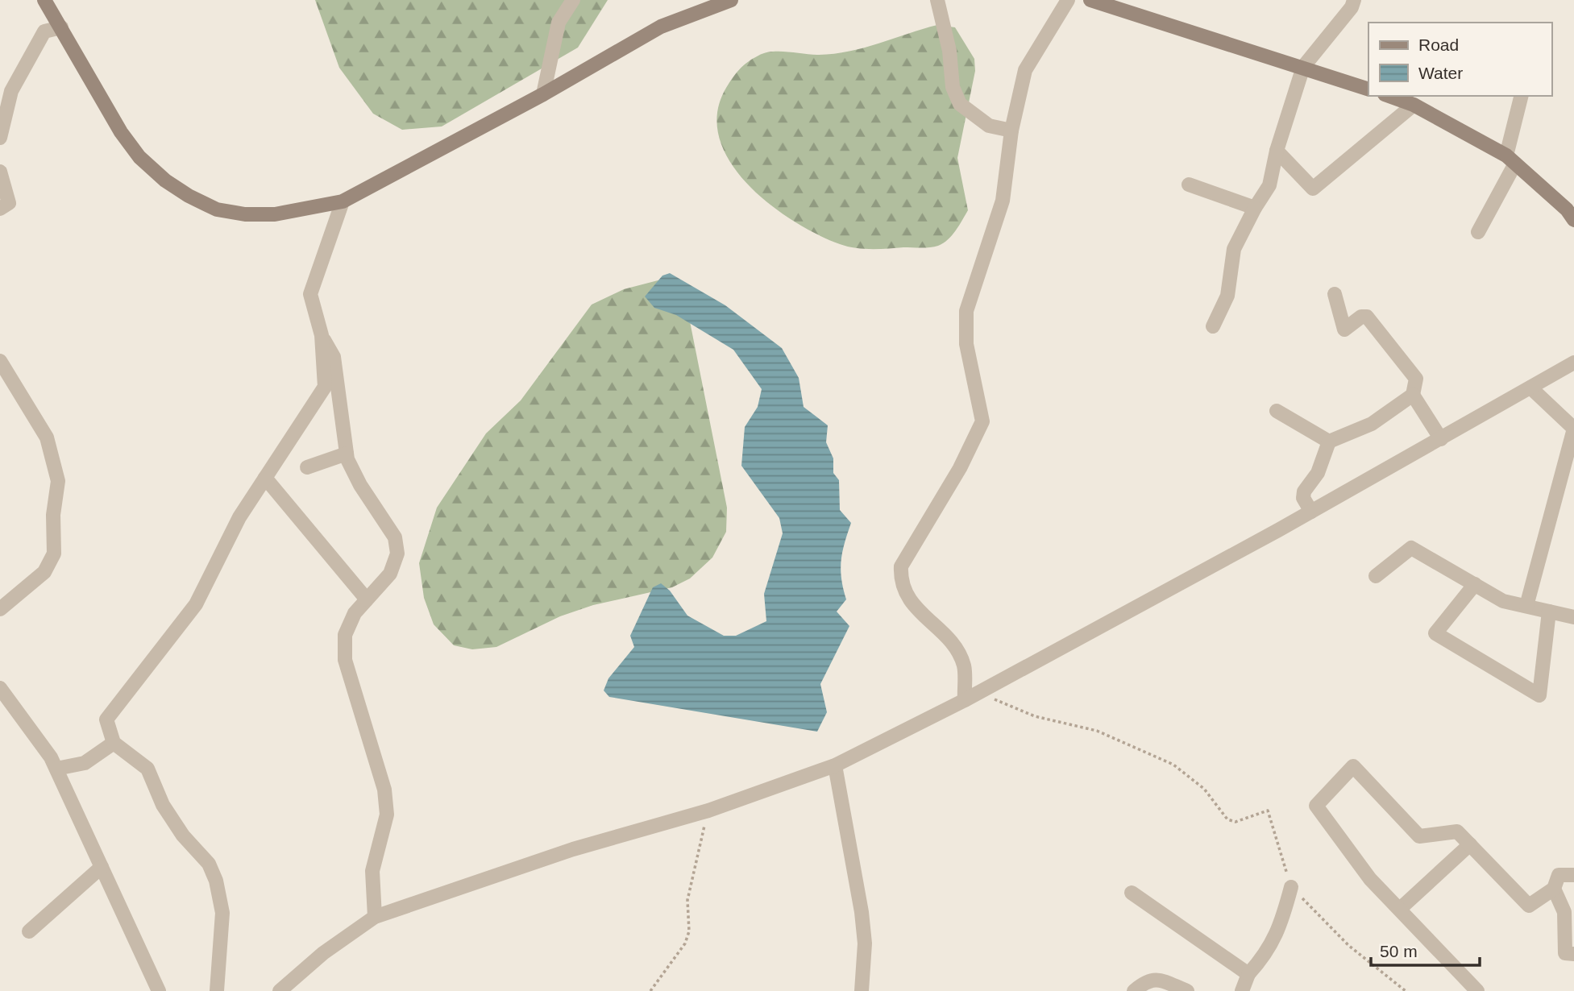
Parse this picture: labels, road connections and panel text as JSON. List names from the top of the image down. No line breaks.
{"legend":["Road","Water"],"scale_bar":"50 m"}
